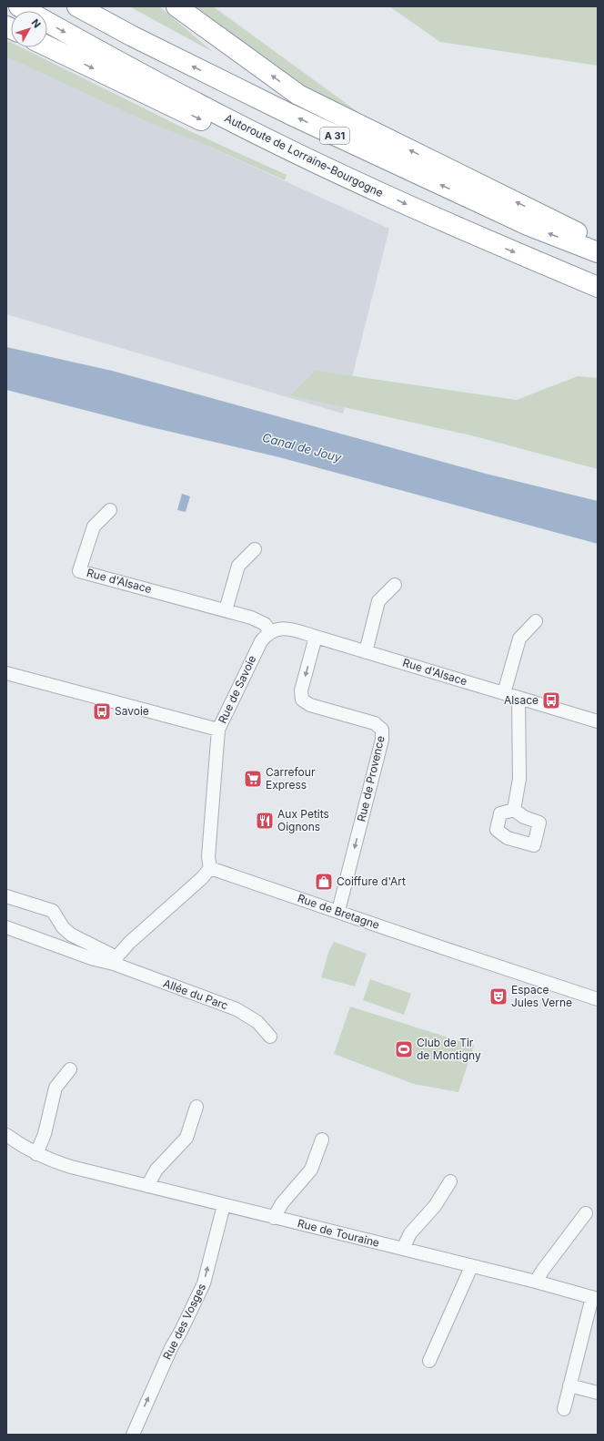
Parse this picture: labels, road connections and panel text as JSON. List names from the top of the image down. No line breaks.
{"streets":{"highway":["A 31","Autoroute de Lorraine-Bourgogne"],"street":["Rue d'Alsace","Rue de Savoie","Rue de Provence","Rue de Bretagne","Allée du Parc","Rue de Touraine","Rue des Vosges"]},"crossings":[["Rue d'Alsace","Rue de Savoie"],["Rue d'Alsace","Rue de Provence"],["Rue de Provence","Rue de Bretagne"],["Rue de Touraine","Rue des Vosges"]],"one_way":["Rue de Provence","Rue des Vosges"],"water":["Canal de Jouy"],"places":{"bus stop":["Alsace","Savoie"],"supermarket":["Carrefour Express"],"restaurant":["Aux Petits Oignons"],"shop":["Coiffure d'Art"],"theatre":["Espace Jules Verne"],"sports":["Club de Tir de Montigny"]},"north":"top right"}
